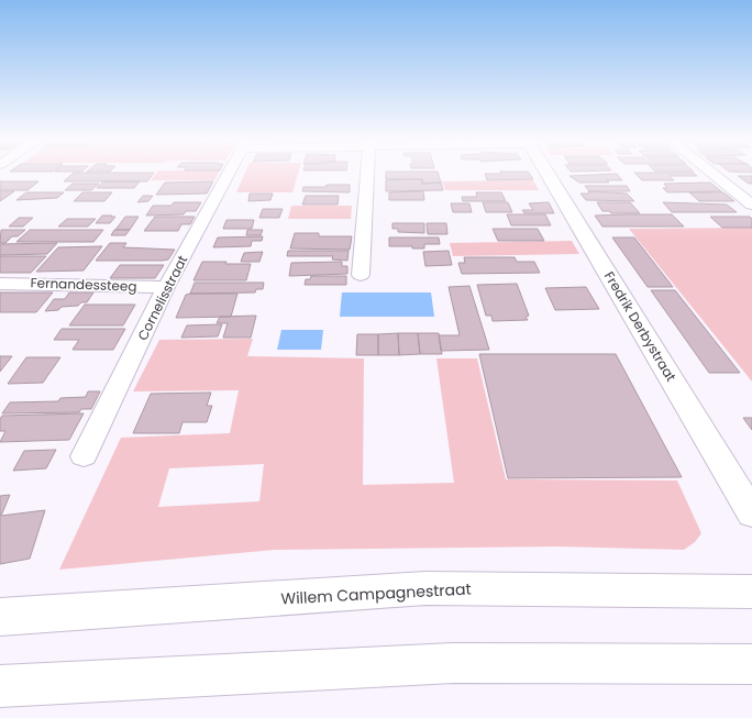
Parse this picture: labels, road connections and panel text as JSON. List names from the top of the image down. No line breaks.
{"streets":{"main road":["Fredrik Derbystraat","Willem Campagnestraat"],"street":["Fernandessteeg","Cornelisstraat"]},"crossings":[["Fernandessteeg","Cornelisstraat"]]}
